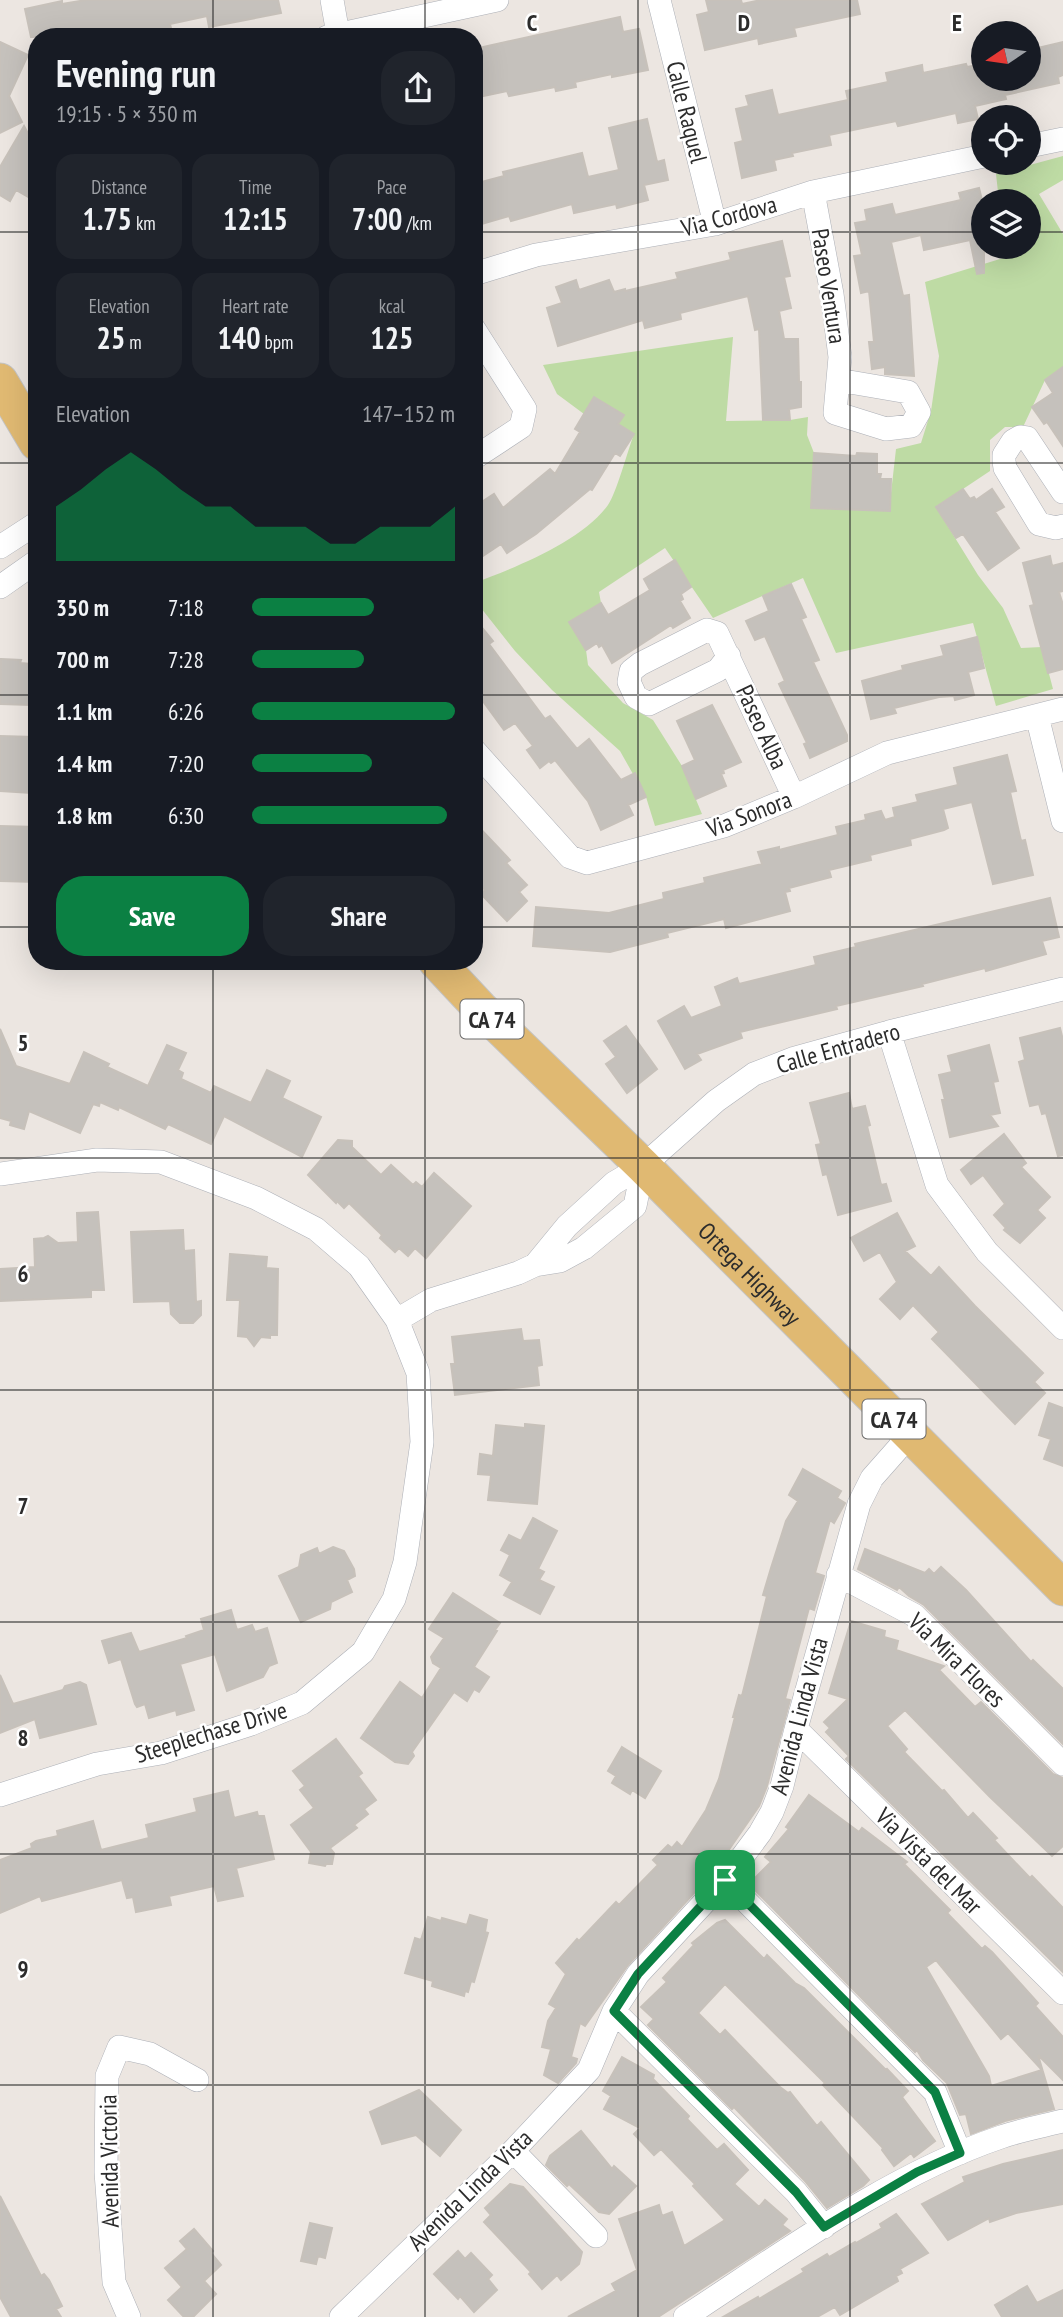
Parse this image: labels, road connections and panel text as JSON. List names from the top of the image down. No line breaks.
{"streets":{"main road":["CA 74","Ortega Highway"],"street":["Calle Raquel","Via Cordova","Paseo Ventura","Paseo Alba","Via Sonora","Calle Entradero","Via Mira Flores","Avenida Linda Vista","Steeplechase Drive","Via Vista del Mar","Avenida Victoria"]},"crossings":[["Calle Raquel","Via Cordova"],["Via Cordova","Paseo Ventura"],["Paseo Alba","Via Sonora"],["Calle Entradero","Ortega Highway"],["Calle Entradero","Steeplechase Drive"],["Ortega Highway","Avenida Linda Vista"],["Via Mira Flores","Avenida Linda Vista"],["Avenida Linda Vista","Via Vista del Mar"]],"north":"left","page":{"heading":["Evening run","19:15 · 5 × 350 m"],"stats":[["Distance","1.75 km"],["Time","12:15"],["Pace","7:00 /km"],["Elevation","25 m"],["Heart rate","140 bpm"],["kcal","125"]],"chart":["Elevation","147–152 m"],"list":[{"name":"350 m","note":"7:18"},{"name":"700 m","note":"7:28"},{"name":"1.1 km","note":"6:26"},{"name":"1.4 km","note":"7:20"},{"name":"1.8 km","note":"6:30"}],"buttons":["Save","Share"]},"grid":{"columns":["C","D","E"],"rows":["5","6","7","8","9"]}}
